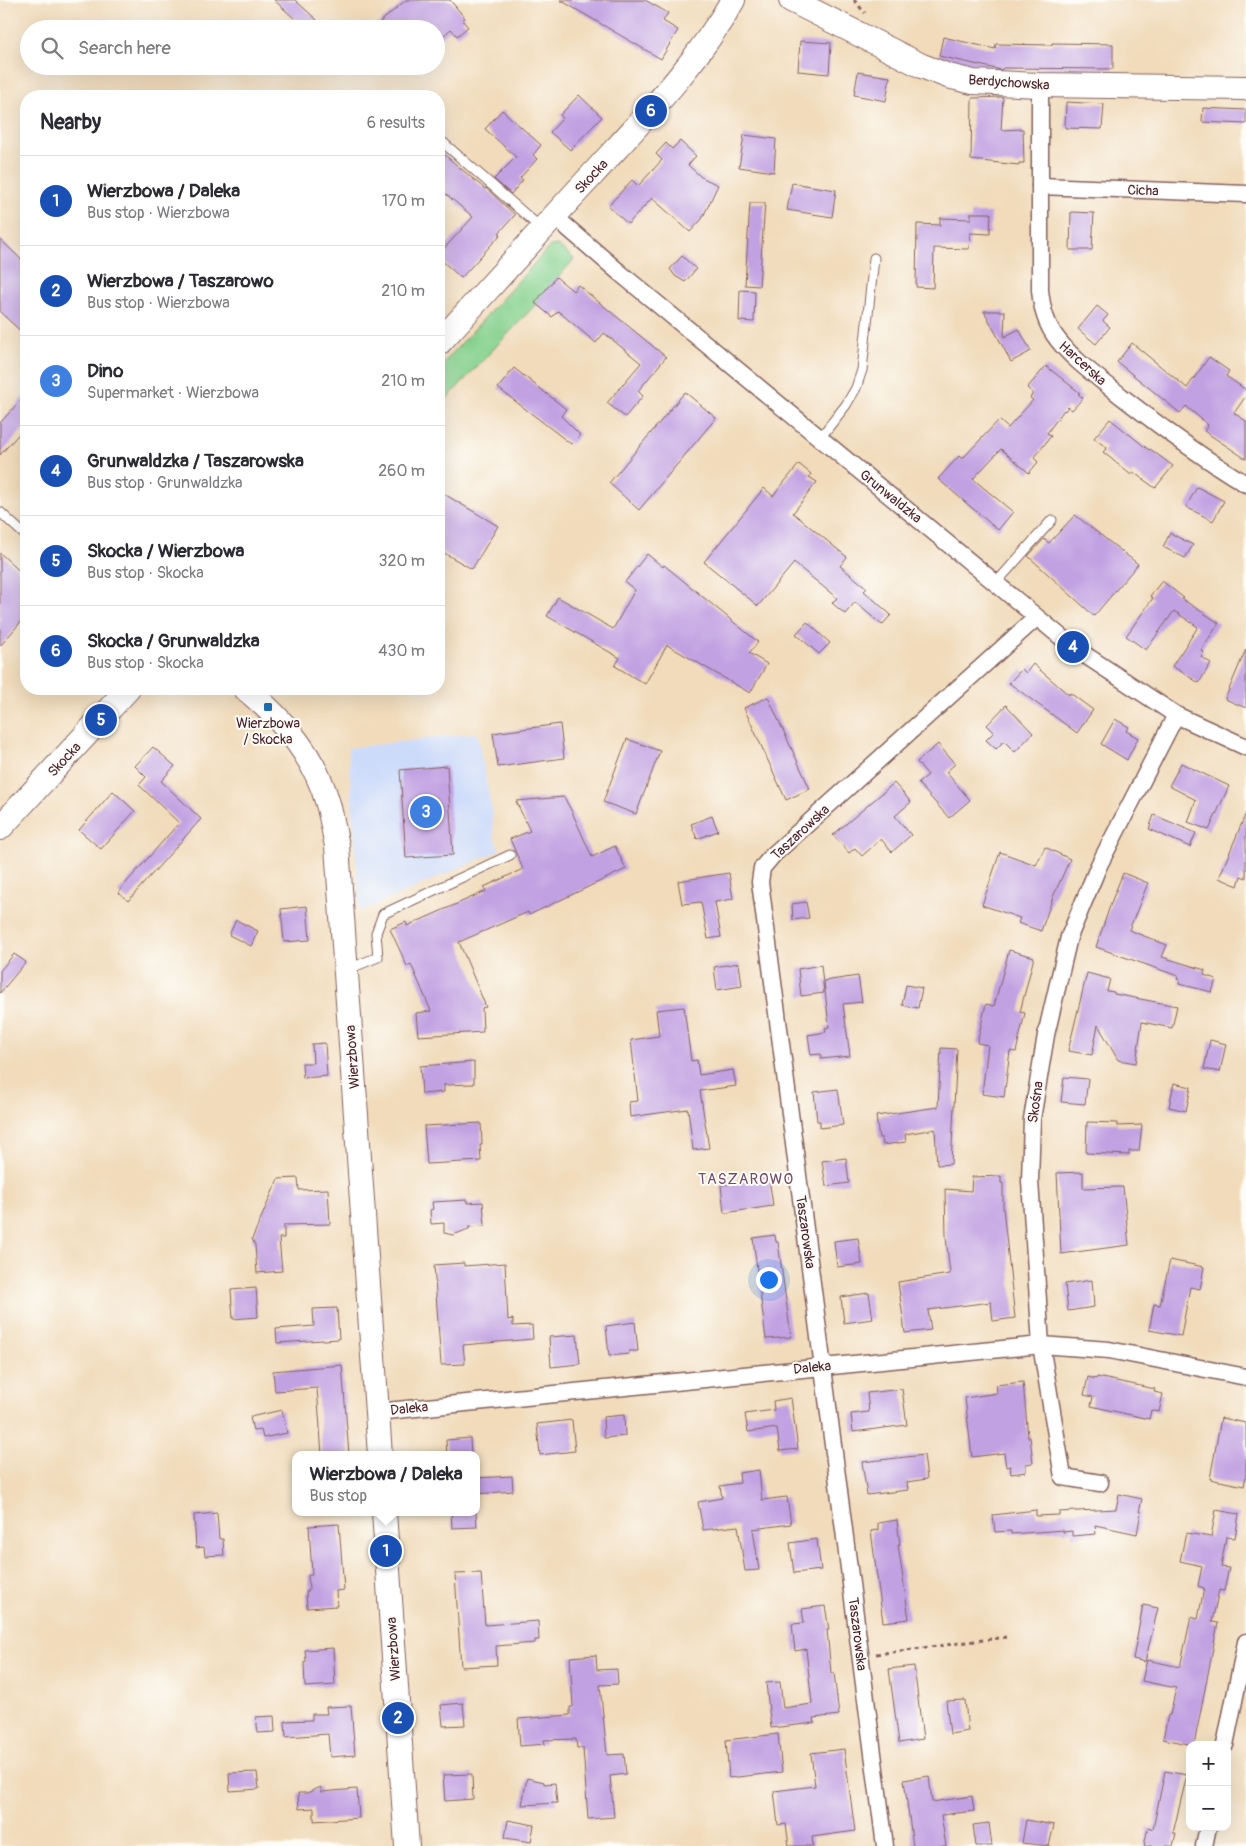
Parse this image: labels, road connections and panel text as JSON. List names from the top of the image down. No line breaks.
{"streets":{"street":["Berdychowska","Skocka","Cicha","Harcerska","Grunwaldzka","Taszarowska","Wierzbowa","Skośna","Daleka"]},"crossings":[["Berdychowska","Harcerska"],["Skocka","Grunwaldzka"],["Cicha","Harcerska"],["Grunwaldzka","Taszarowska"],["Grunwaldzka","Skośna"],["Taszarowska","Daleka"],["Wierzbowa","Daleka"],["Skośna","Daleka"]],"districts":["TASZAROWO"],"places":{"transit":["Wierzbowa / Skocka"]},"page":{"search":"Search here","heading":["Nearby","6 results"],"pins":["6","4","5","3","1","2"],"list":[{"mark":"1","name":"Wierzbowa / Daleka","note":"Bus stop · Wierzbowa","value":"170 m"},{"mark":"2","name":"Wierzbowa / Taszarowo","note":"Bus stop · Wierzbowa","value":"210 m"},{"mark":"3","name":"Dino","note":"Supermarket · Wierzbowa","value":"210 m"},{"mark":"4","name":"Grunwaldzka / Taszarowska","note":"Bus stop · Grunwaldzka","value":"260 m"},{"mark":"5","name":"Skocka / Wierzbowa","note":"Bus stop · Skocka","value":"320 m"},{"mark":"6","name":"Skocka / Grunwaldzka","note":"Bus stop · Skocka","value":"430 m"}],"popup":["Wierzbowa / Daleka","Bus stop"],"map_buttons":["+","−"]}}
